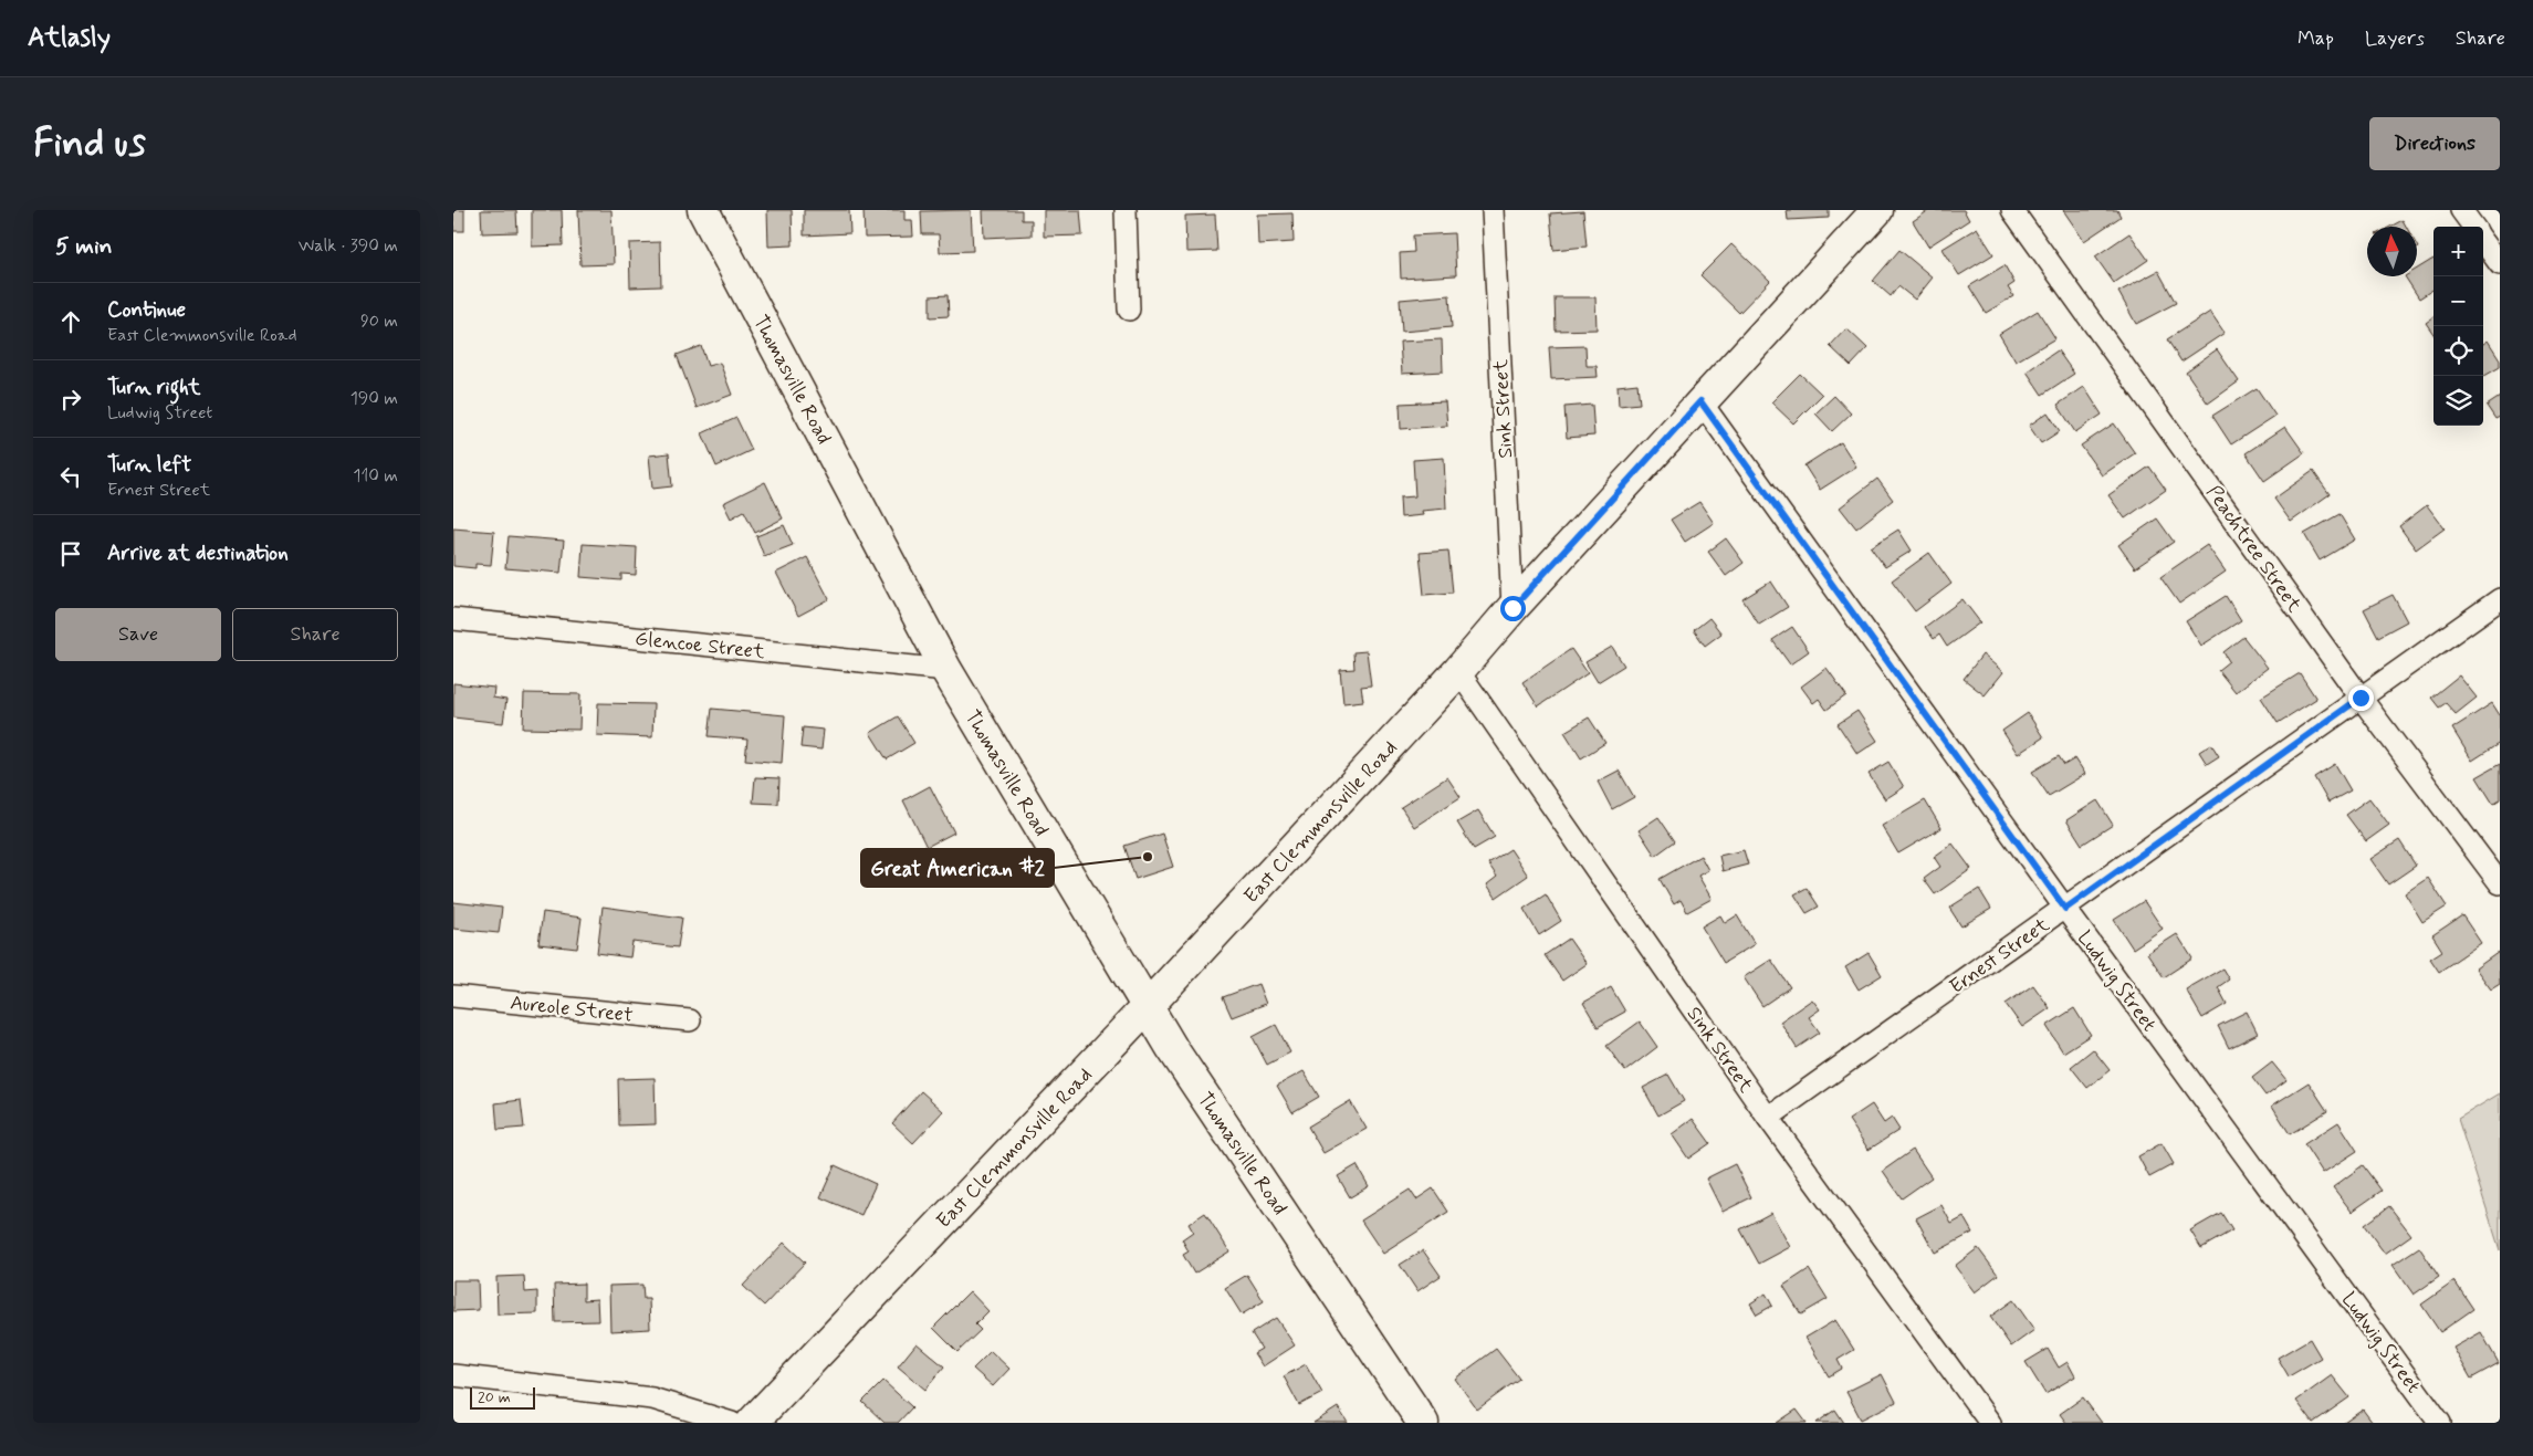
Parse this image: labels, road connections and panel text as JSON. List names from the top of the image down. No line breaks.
{"streets":{"main road":["Thomasville Road","East Clemmonsville Road"],"street":["Sink Street","Peachtree Street","Glencoe Street","Ernest Street","Ludwig Street","Aureole Street"]},"crossings":[["Thomasville Road","Glencoe Street"],["Thomasville Road","East Clemmonsville Road"],["Sink Street","East Clemmonsville Road"],["Sink Street","Ernest Street"],["Peachtree Street","Ernest Street"],["East Clemmonsville Road","Ludwig Street"],["Ernest Street","Ludwig Street"]],"places":["Great American #2"],"scale_bar":"20 m","north":"top","page":{"header":"Atlasly","nav":["Map","Layers","Share"],"buttons":["Directions",["Save","Share"]],"title":"Find us","heading":["5 min","Walk · 390 m"],"map_buttons":["+","−"],"list":[["Continue","East Clemmonsville Road","90 m"],["Turn right","Ludwig Street","190 m"],["Turn left","Ernest Street","110 m"],"Arrive at destination"],"scale":"20 m"}}
